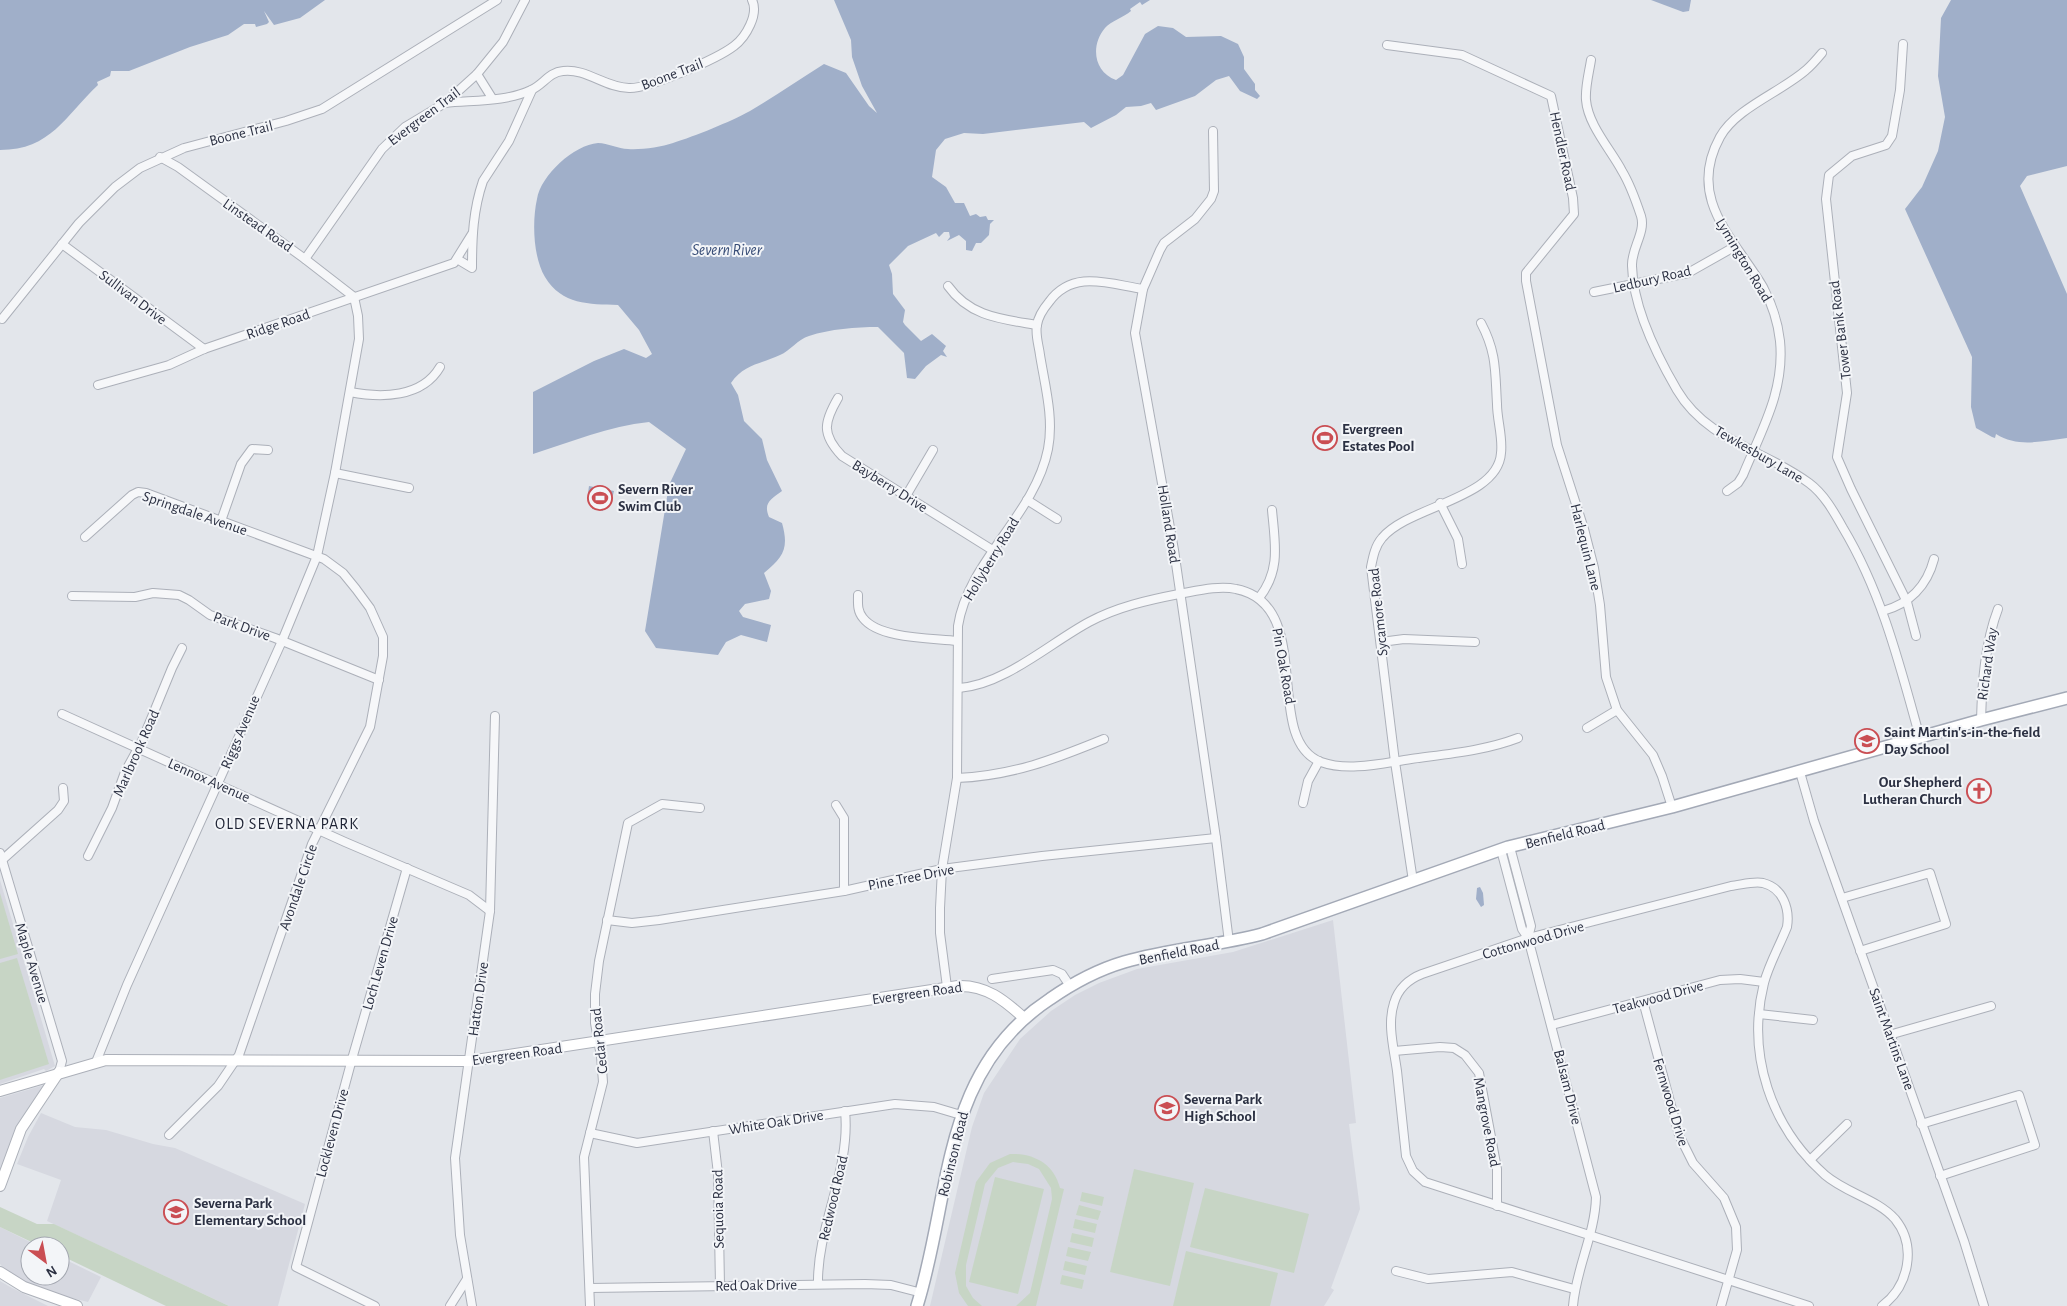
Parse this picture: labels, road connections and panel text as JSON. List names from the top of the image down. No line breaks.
{"streets":{"main road":["Benfield Road","Robinson Road"],"street":["Boone Trail","Evergreen Trail","Hendler Road","Linstead Road","Lymington Road","Ledbury Road","Sullivan Drive","Ridge Road","Tower Bank Road","Tewkesbury Lane","Bayberry Drive","Springdale Avenue","Holland Road","Harlequin Lane","Hollyberry Road","Sycamore Road","Park Drive","Richard Way","Pin Oak Road","Riggs Avenue","Marlbrook Road","Lennox Avenue","Pine Tree Drive","Avondale Circle","Cottonwood Drive","Maple Avenue","Loch Leven Drive","Evergreen Road","Teakwood Drive","Hatton Drive","Saint Martins Lane","Cedar Road","Balsam Drive","Fernwood Drive","White Oak Drive","Mangrove Road","Lockleven Drive","Redwood Road","Sequoia Road","Red Oak Drive"]},"crossings":[["Boone Trail","Evergreen Trail"],["Boone Trail","Linstead Road"],["Boone Trail","Sullivan Drive"],["Evergreen Trail","Linstead Road"],["Hendler Road","Harlequin Lane"],["Linstead Road","Ridge Road"],["Linstead Road","Riggs Avenue"],["Lymington Road","Ledbury Road"],["Lymington Road","Tewkesbury Lane"],["Ledbury Road","Tewkesbury Lane"],["Sullivan Drive","Ridge Road"],["Ridge Road","Riggs Avenue"],["Tewkesbury Lane","Benfield Road"],["Bayberry Drive","Hollyberry Road"],["Springdale Avenue","Riggs Avenue"],["Springdale Avenue","Avondale Circle"],["Holland Road","Benfield Road"],["Holland Road","Pine Tree Drive"],["Harlequin Lane","Benfield Road"],["Hollyberry Road","Pine Tree Drive"],["Hollyberry Road","Evergreen Road"],["Sycamore Road","Benfield Road"],["Park Drive","Riggs Avenue"],["Park Drive","Avondale Circle"],["Richard Way","Benfield Road"],["Riggs Avenue","Lennox Avenue"],["Riggs Avenue","Avondale Circle"],["Riggs Avenue","Evergreen Road"],["Marlbrook Road","Lennox Avenue"],["Lennox Avenue","Avondale Circle"],["Lennox Avenue","Loch Leven Drive"],["Lennox Avenue","Hatton Drive"],["Benfield Road","Evergreen Road"],["Benfield Road","Saint Martins Lane"],["Benfield Road","Balsam Drive"],["Benfield Road","Robinson Road"],["Pine Tree Drive","Cedar Road"],["Avondale Circle","Evergreen Road"],["Cottonwood Drive","Teakwood Drive"],["Cottonwood Drive","Balsam Drive"],["Cottonwood Drive","Fernwood Drive"],["Cottonwood Drive","Mangrove Road"],["Maple Avenue","Evergreen Road"],["Loch Leven Drive","Evergreen Road"],["Loch Leven Drive","Lockleven Drive"],["Evergreen Road","Hatton Drive"],["Evergreen Road","Cedar Road"],["Evergreen Road","Lockleven Drive"],["Evergreen Road","Robinson Road"],["Teakwood Drive","Balsam Drive"],["Teakwood Drive","Fernwood Drive"],["Cedar Road","White Oak Drive"],["Cedar Road","Red Oak Drive"],["White Oak Drive","Robinson Road"],["White Oak Drive","Redwood Road"],["White Oak Drive","Sequoia Road"],["Robinson Road","Red Oak Drive"],["Redwood Road","Red Oak Drive"],["Sequoia Road","Red Oak Drive"]],"districts":["OLD SEVERNA PARK"],"water":["Severn River"],"places":{"sports":["Evergreen Estates Pool","Severn River Swim Club"],"school or university":["Saint Martin's-in-the-field Day School","Severna Park High School","Severna Park Elementary School"],"church":["Our Shepherd Lutheran Church"]},"north":"bottom right"}
